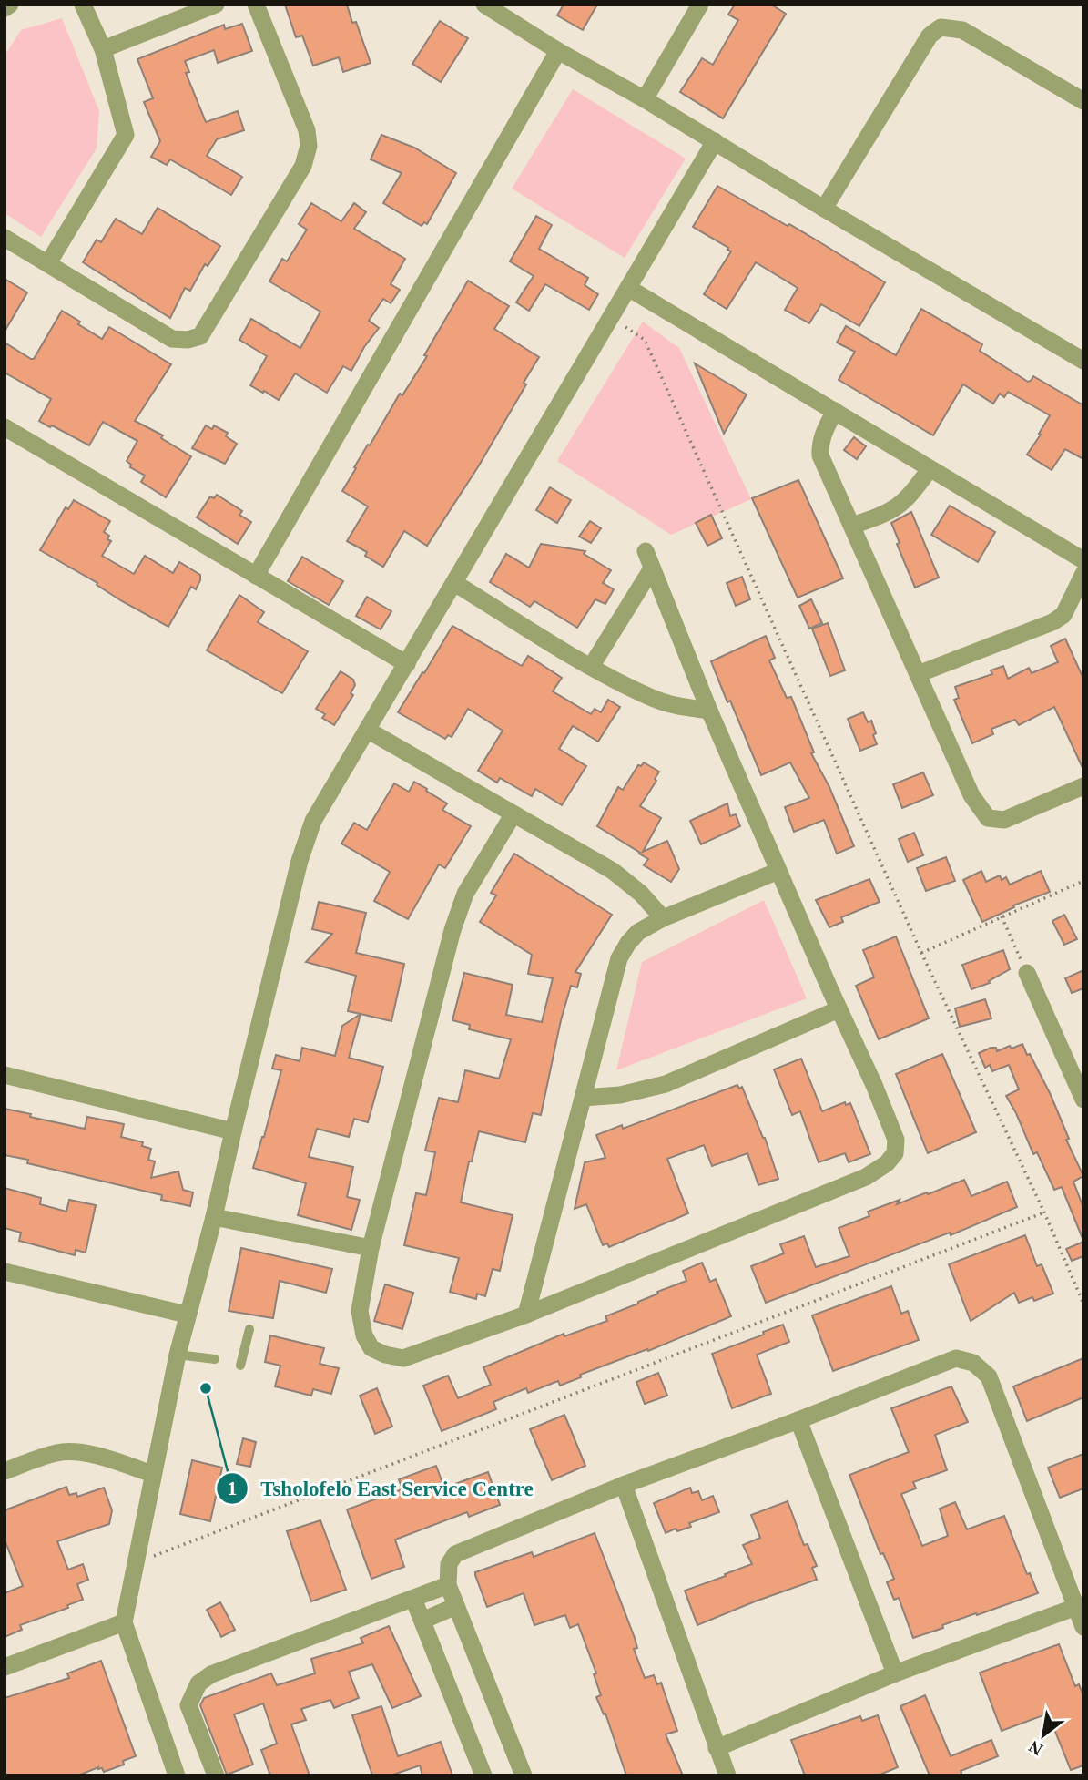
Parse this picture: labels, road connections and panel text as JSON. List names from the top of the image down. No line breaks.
{"places":["Tsholofelo East Service Centre"],"north":"bottom left"}
